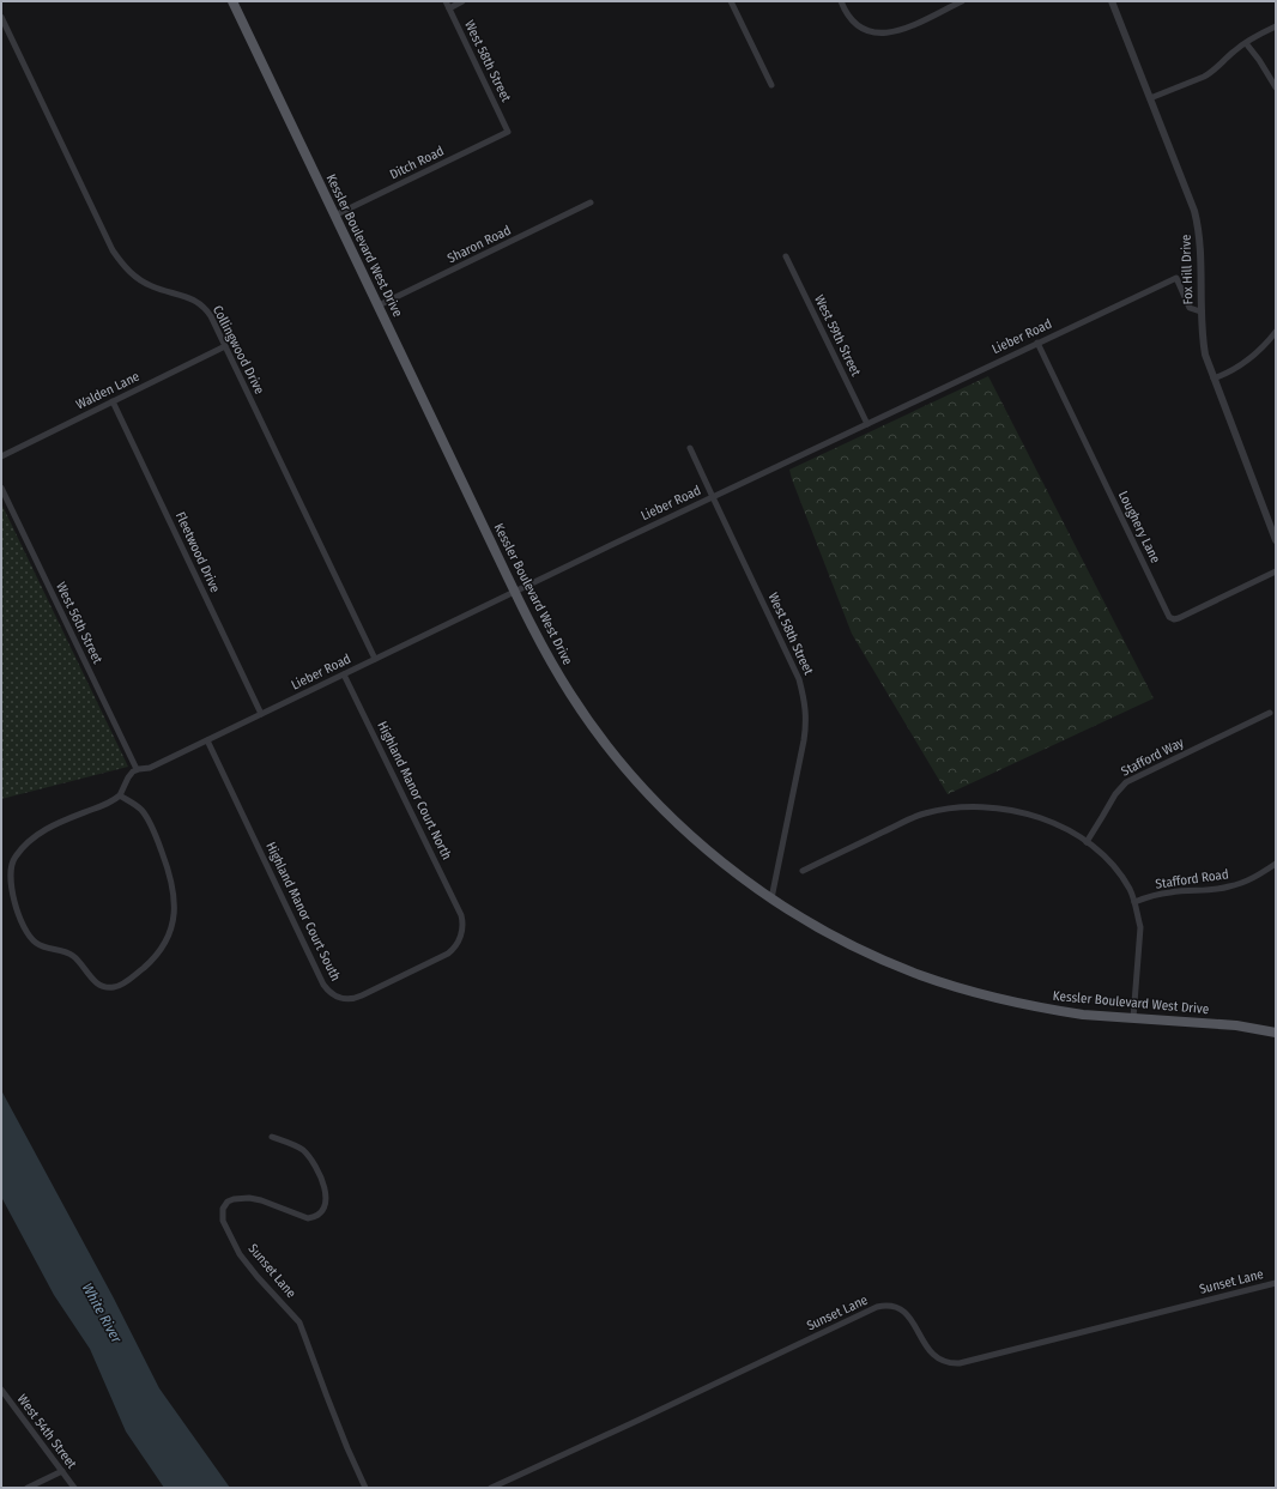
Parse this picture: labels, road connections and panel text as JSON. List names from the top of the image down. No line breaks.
{"streets":{"main road":["Kessler Boulevard West Drive"],"street":["West 58th Street","Ditch Road","Sharon Road","Fox Hill Drive","West 59th Street","Lieber Road","Collingwood Drive","Walden Lane","Loughery Lane","Fleetwood Drive","West 56th Street","Stafford Way","Highland Manor Court North","Stafford Road","Highland Manor Court South","Sunset Lane","West 54th Street"]},"crossings":[["West 58th Street","Ditch Road"],["West 58th Street","Kessler Boulevard West Drive"],["West 58th Street","Lieber Road"],["Ditch Road","Kessler Boulevard West Drive"],["Sharon Road","Kessler Boulevard West Drive"],["Kessler Boulevard West Drive","Lieber Road"],["Fox Hill Drive","Lieber Road"],["West 59th Street","Lieber Road"],["Lieber Road","Collingwood Drive"],["Lieber Road","Loughery Lane"],["Lieber Road","Fleetwood Drive"],["Lieber Road","West 56th Street"],["Lieber Road","Highland Manor Court North"],["Lieber Road","Highland Manor Court South"],["Collingwood Drive","Walden Lane"],["Walden Lane","Fleetwood Drive"],["Highland Manor Court North","Highland Manor Court South"]],"water":["White River"]}
